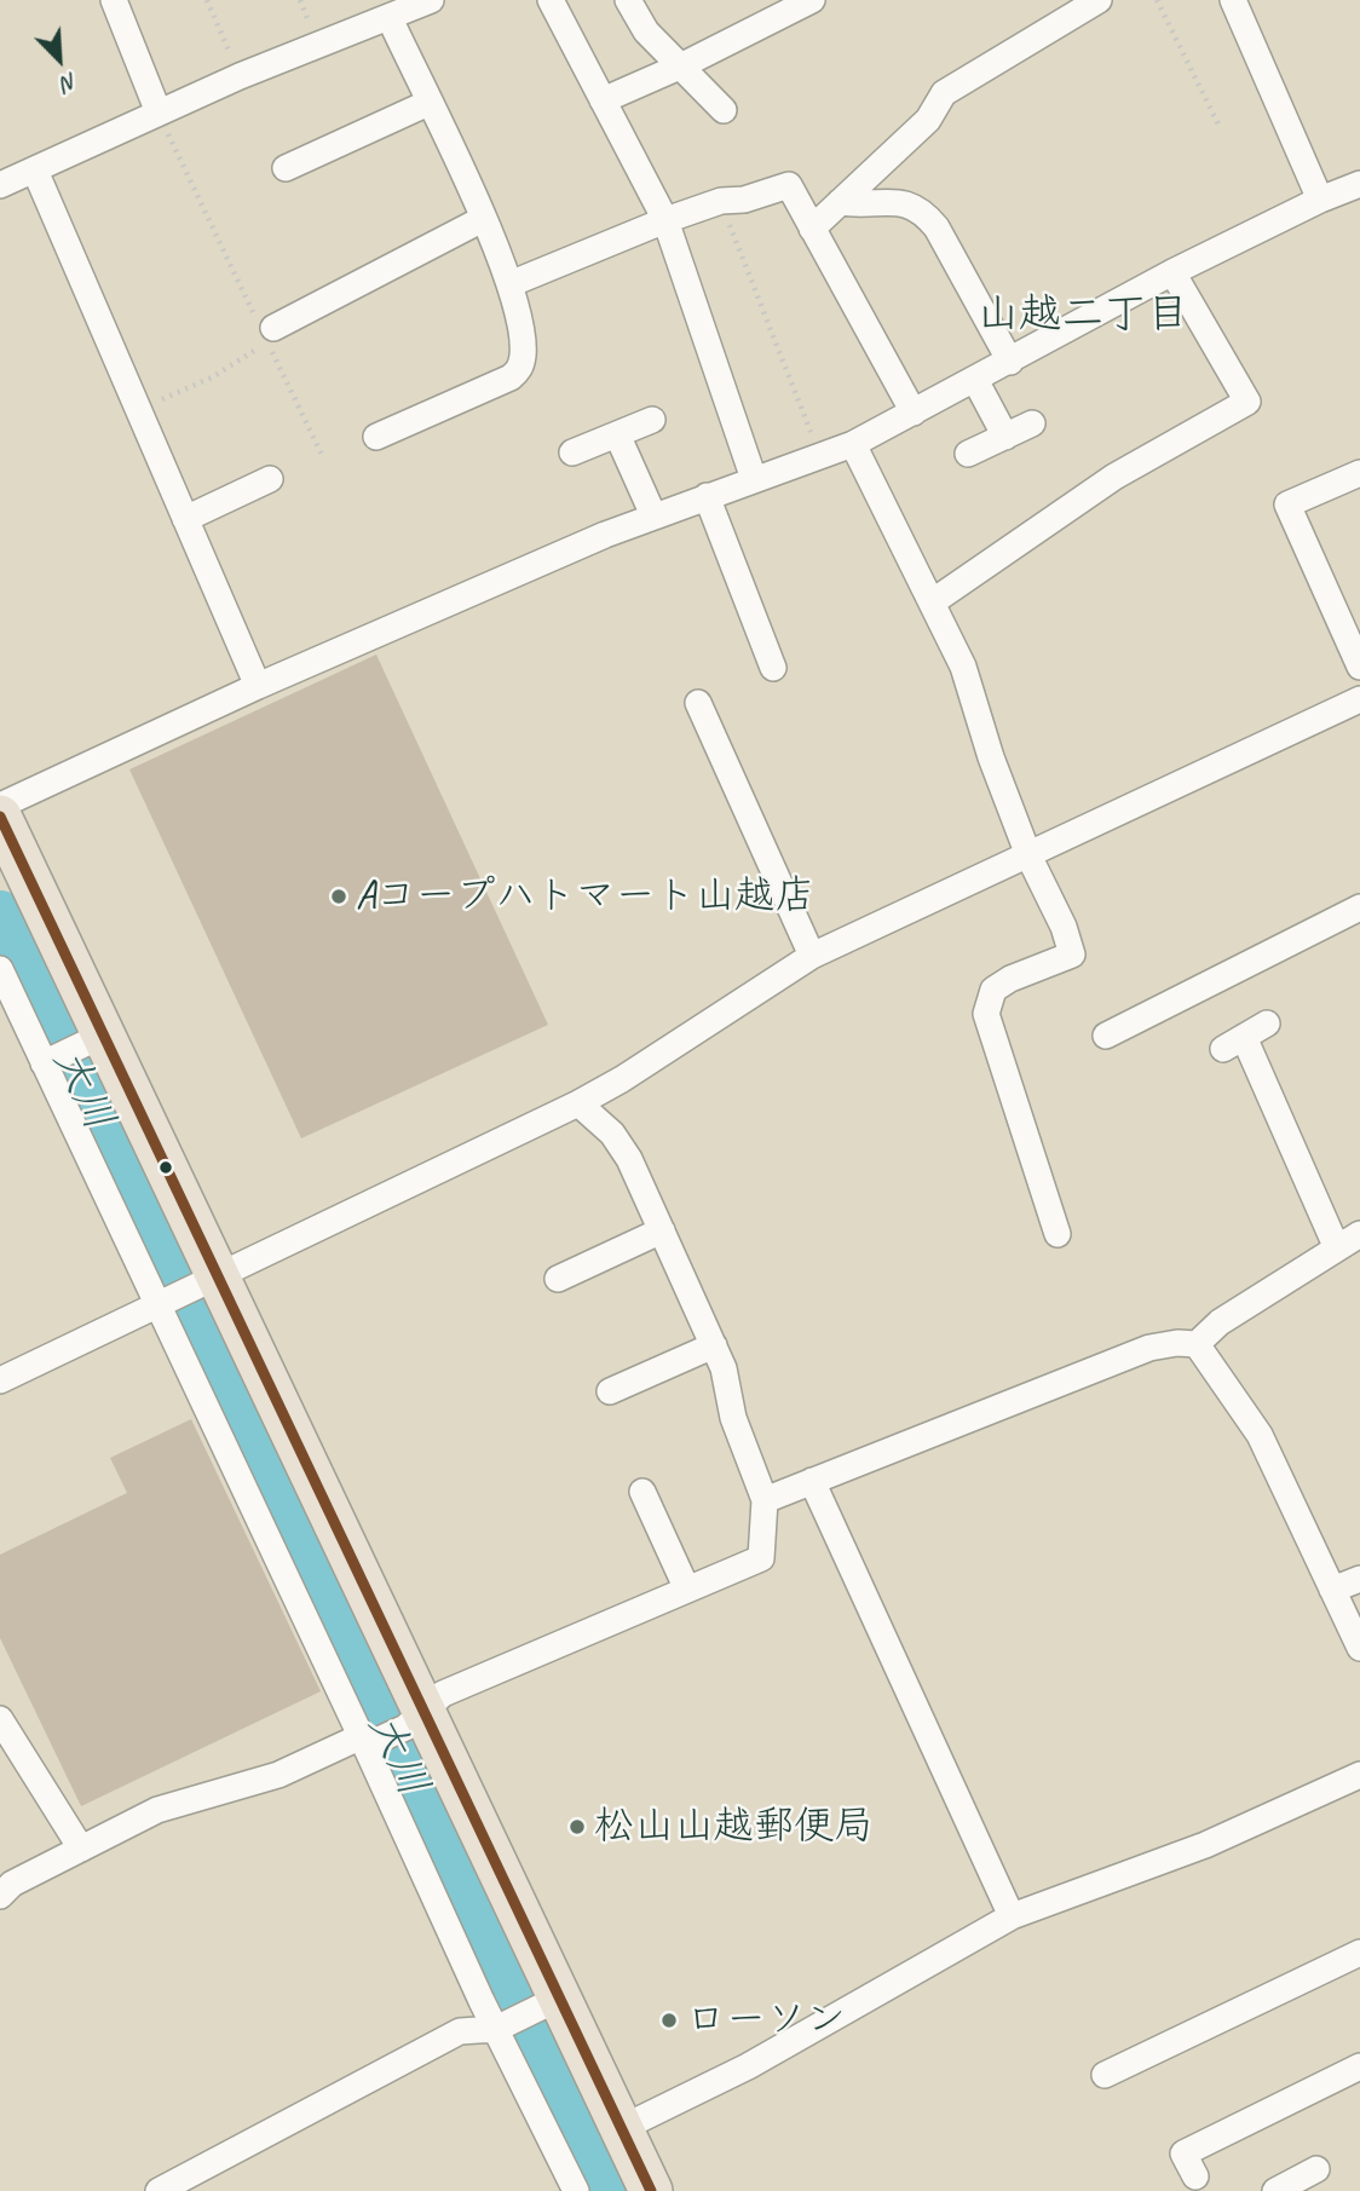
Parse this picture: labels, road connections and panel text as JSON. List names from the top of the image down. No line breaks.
{"districts":["山越二丁目"],"water":["大川"],"places":["Aコープハトマート山越店","松山山越郵便局","ローソン"],"north":"bottom right"}
